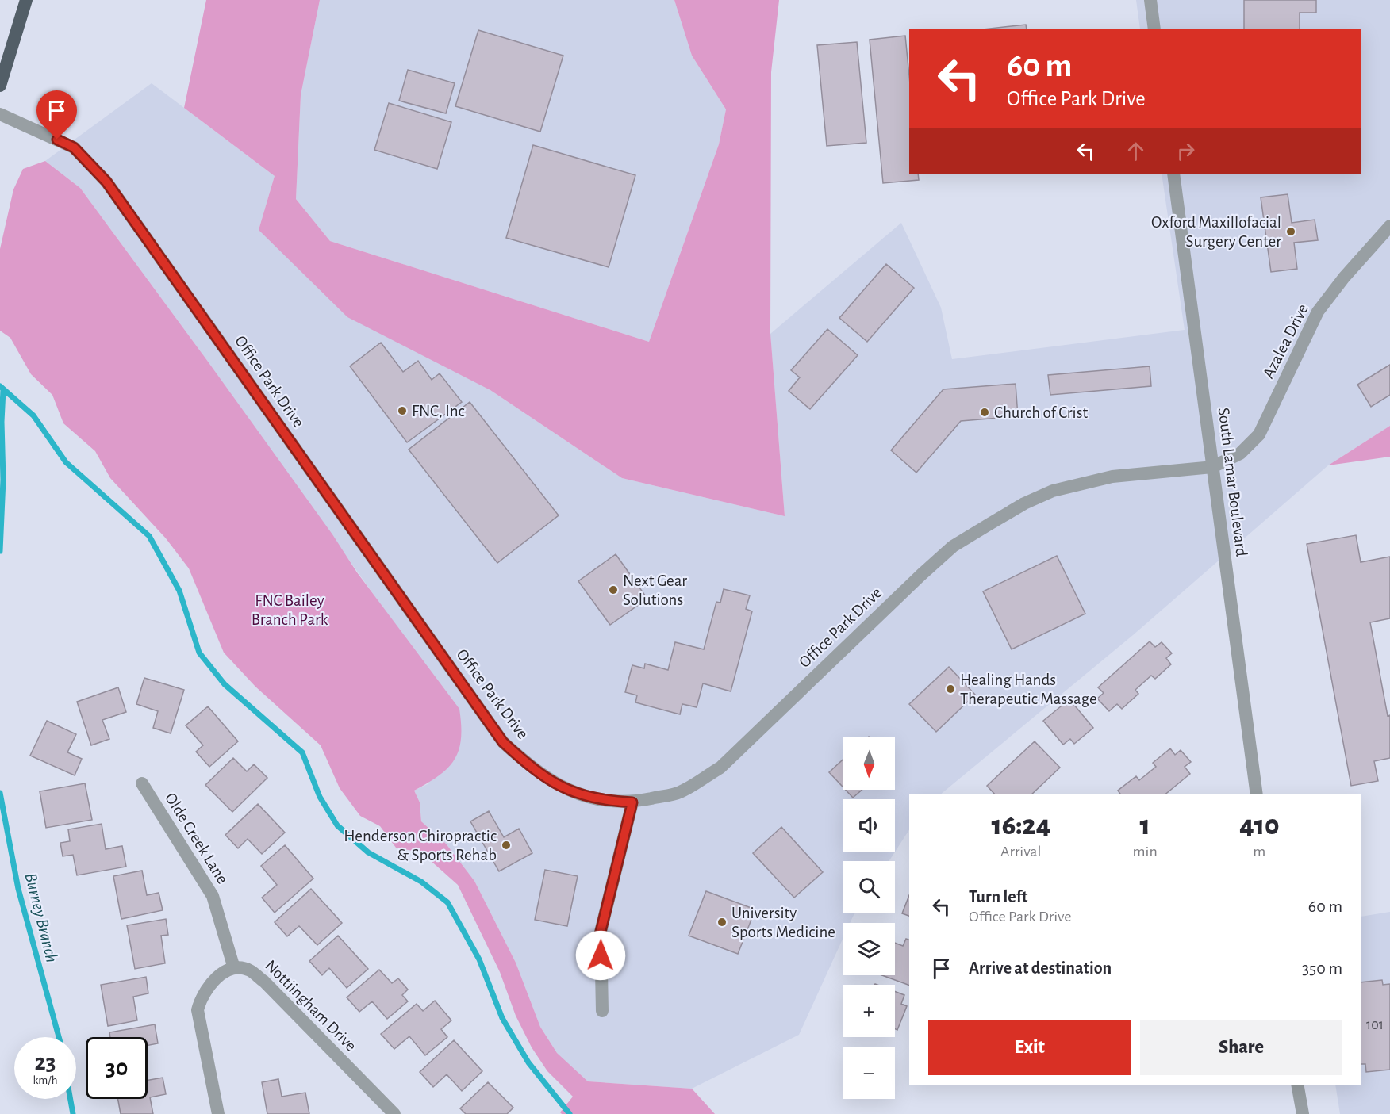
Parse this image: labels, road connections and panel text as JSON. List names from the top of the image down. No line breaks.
{"streets":{"street":["Azalea Drive","Office Park Drive","South Lamar Boulevard","Olde Creek Lane","Nottiingham Drive"]},"crossings":[["Azalea Drive","Office Park Drive"],["Azalea Drive","South Lamar Boulevard"],["Office Park Drive","South Lamar Boulevard"],["Olde Creek Lane","Nottiingham Drive"]],"water":["Burney Branch"],"parks":["FNC Bailey Branch Park"],"places":["Oxford Maxillofacial Surgery Center","FNC, Inc","Church of Crist","Next Gear Solutions","Healing Hands Therapeutic Massage","Henderson Chiropractic & Sports Rehab","University Sports Medicine"],"house_numbers":["101"],"north":"bottom","page":{"turn":["60 m","Office Park Drive"],"map_buttons":["+","−"],"eta":["16:24","Arrival","1","min","410","m"],"list":[{"name":"Turn left","note":"Office Park Drive","value":"60 m"},{"name":"Arrive at destination","value":"350 m"}],"buttons":["Exit","Share"],"speed":"23 km/h","limit":"30"}}
